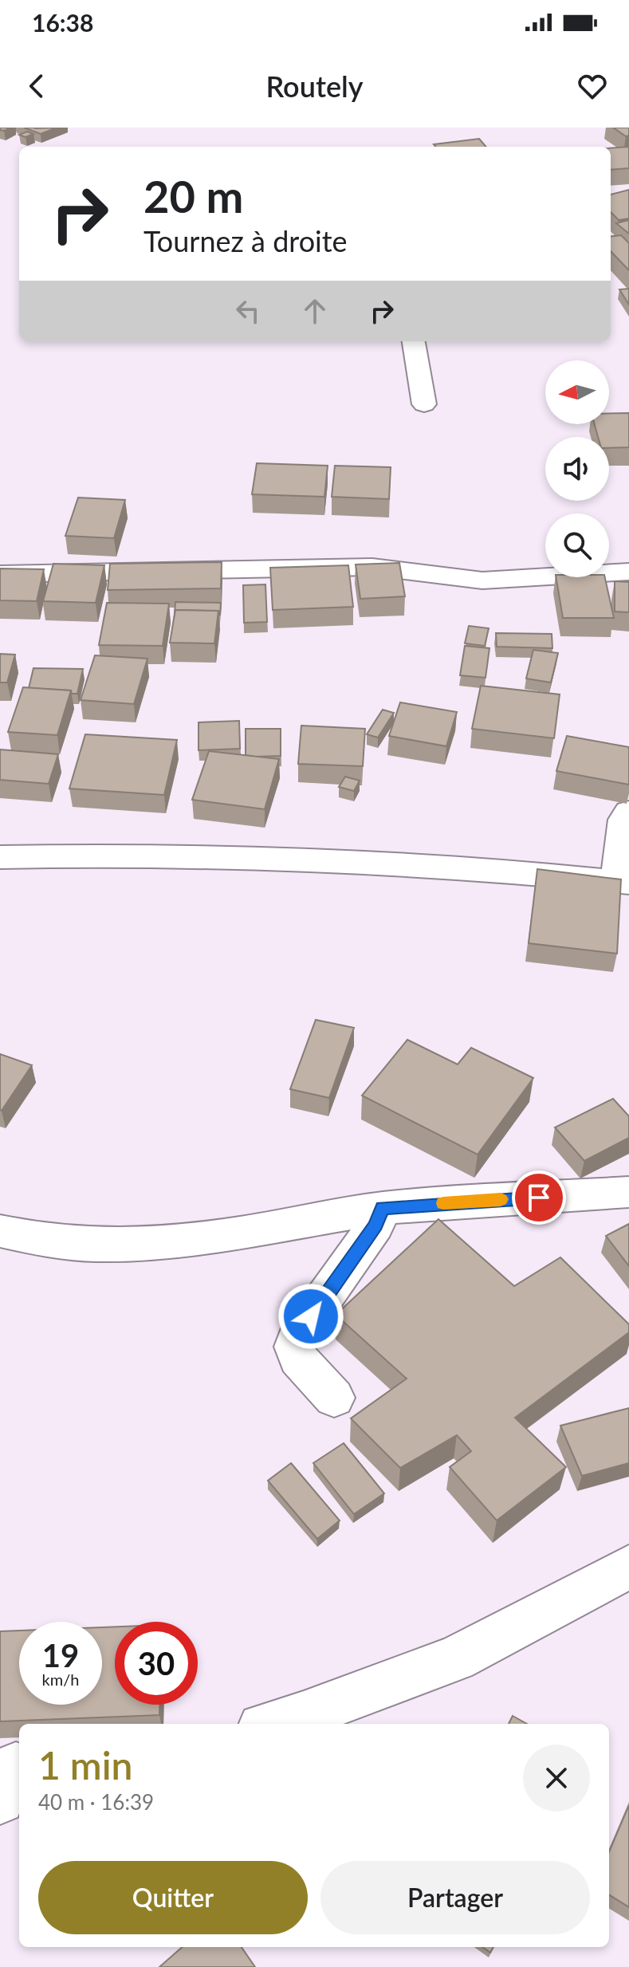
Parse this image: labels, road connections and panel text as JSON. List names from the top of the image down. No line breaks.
{"north":"left","page":{"status":"16:38","header":"Routely","turn":["20 m","Tournez à droite"],"speed":"19 km/h","limit":"30","heading":["1 min","40 m · 16:39"],"buttons":["Quitter","Partager"]}}
